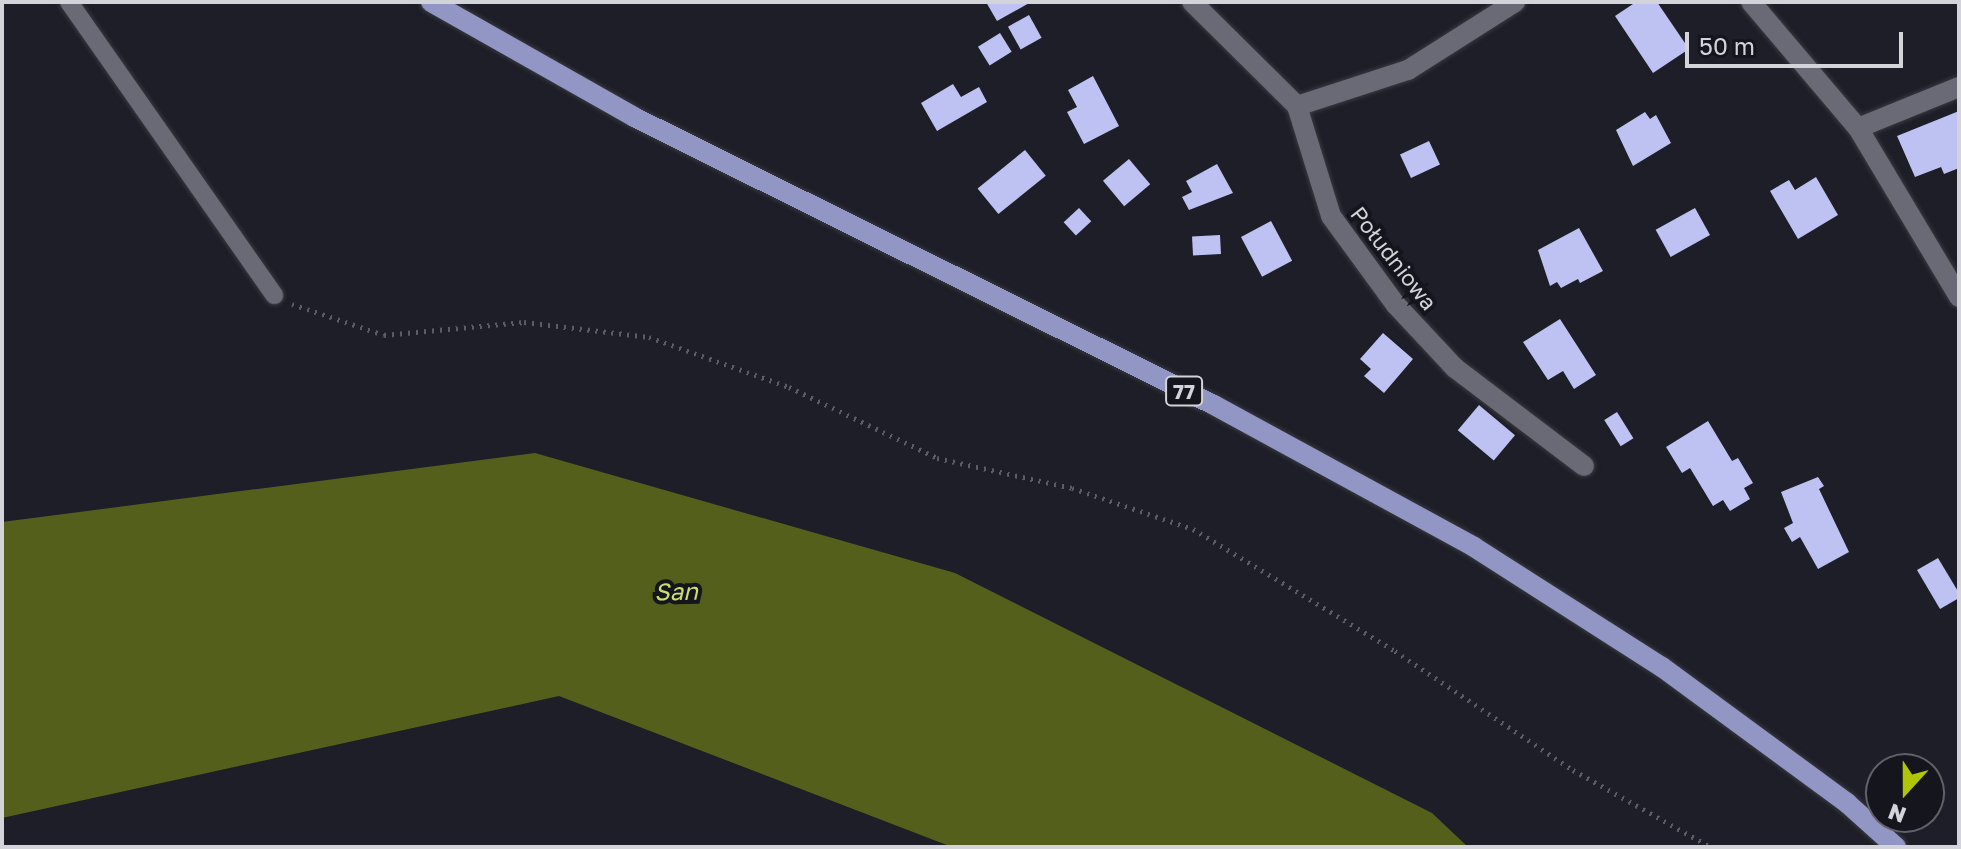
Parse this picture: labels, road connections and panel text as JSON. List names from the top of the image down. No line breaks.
{"streets":{"main road":["77"],"street":["Południowa"]},"water":["San"],"scale_bar":"50 m","north":"bottom"}
